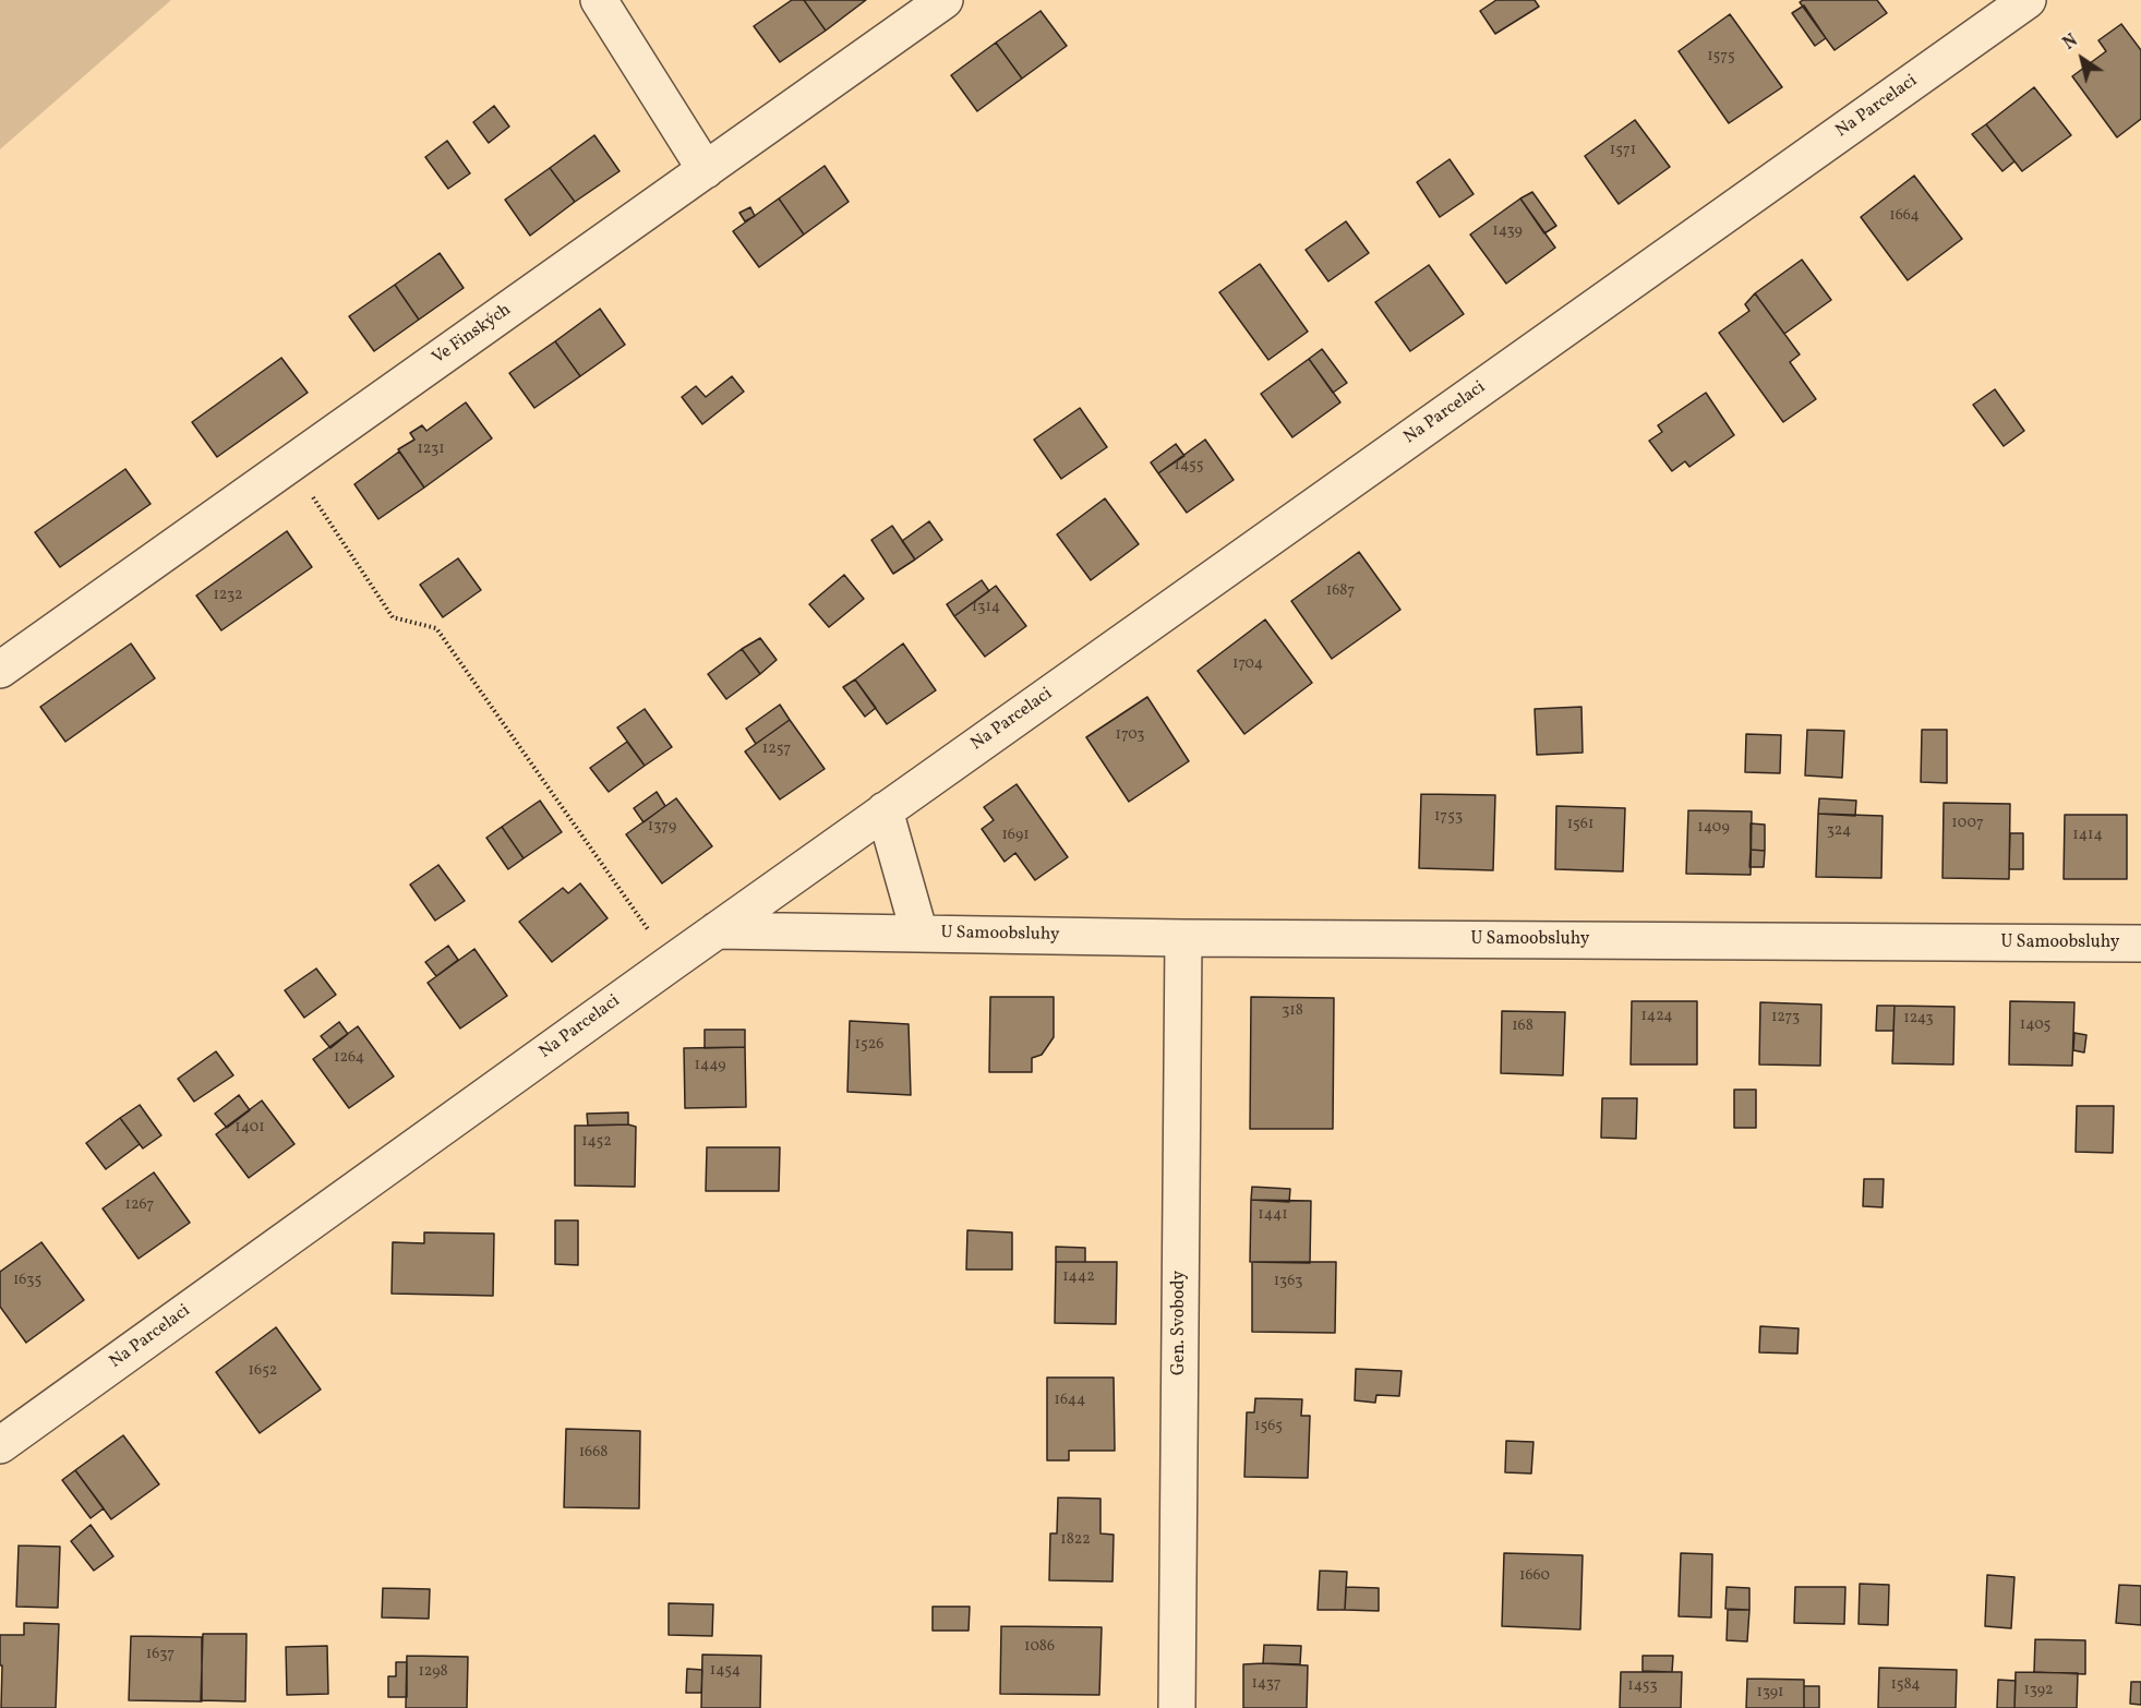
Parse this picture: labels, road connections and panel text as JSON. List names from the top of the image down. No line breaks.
{"streets":{"street":["Na Parcelaci","Ve Finských","U Samoobsluhy","Gen. Svobody"]},"crossings":[["Na Parcelaci","U Samoobsluhy"],["U Samoobsluhy","Gen. Svobody"]],"house_numbers":["1575","1571","1664","1439","1231","1455","1687","1232","1314","1704","1703","1257","1753","1007","1561","1379","1409","324","1691","1414","318","1424","1273","1243","1405","168","1526","1264","1449","1401","1452","1267","1441","1442","1635","1363","1652","1644","1565","1668","1822","1660","1086","1637","1454","1298","1437","1584","1453","1392","1391"],"north":"top left"}
